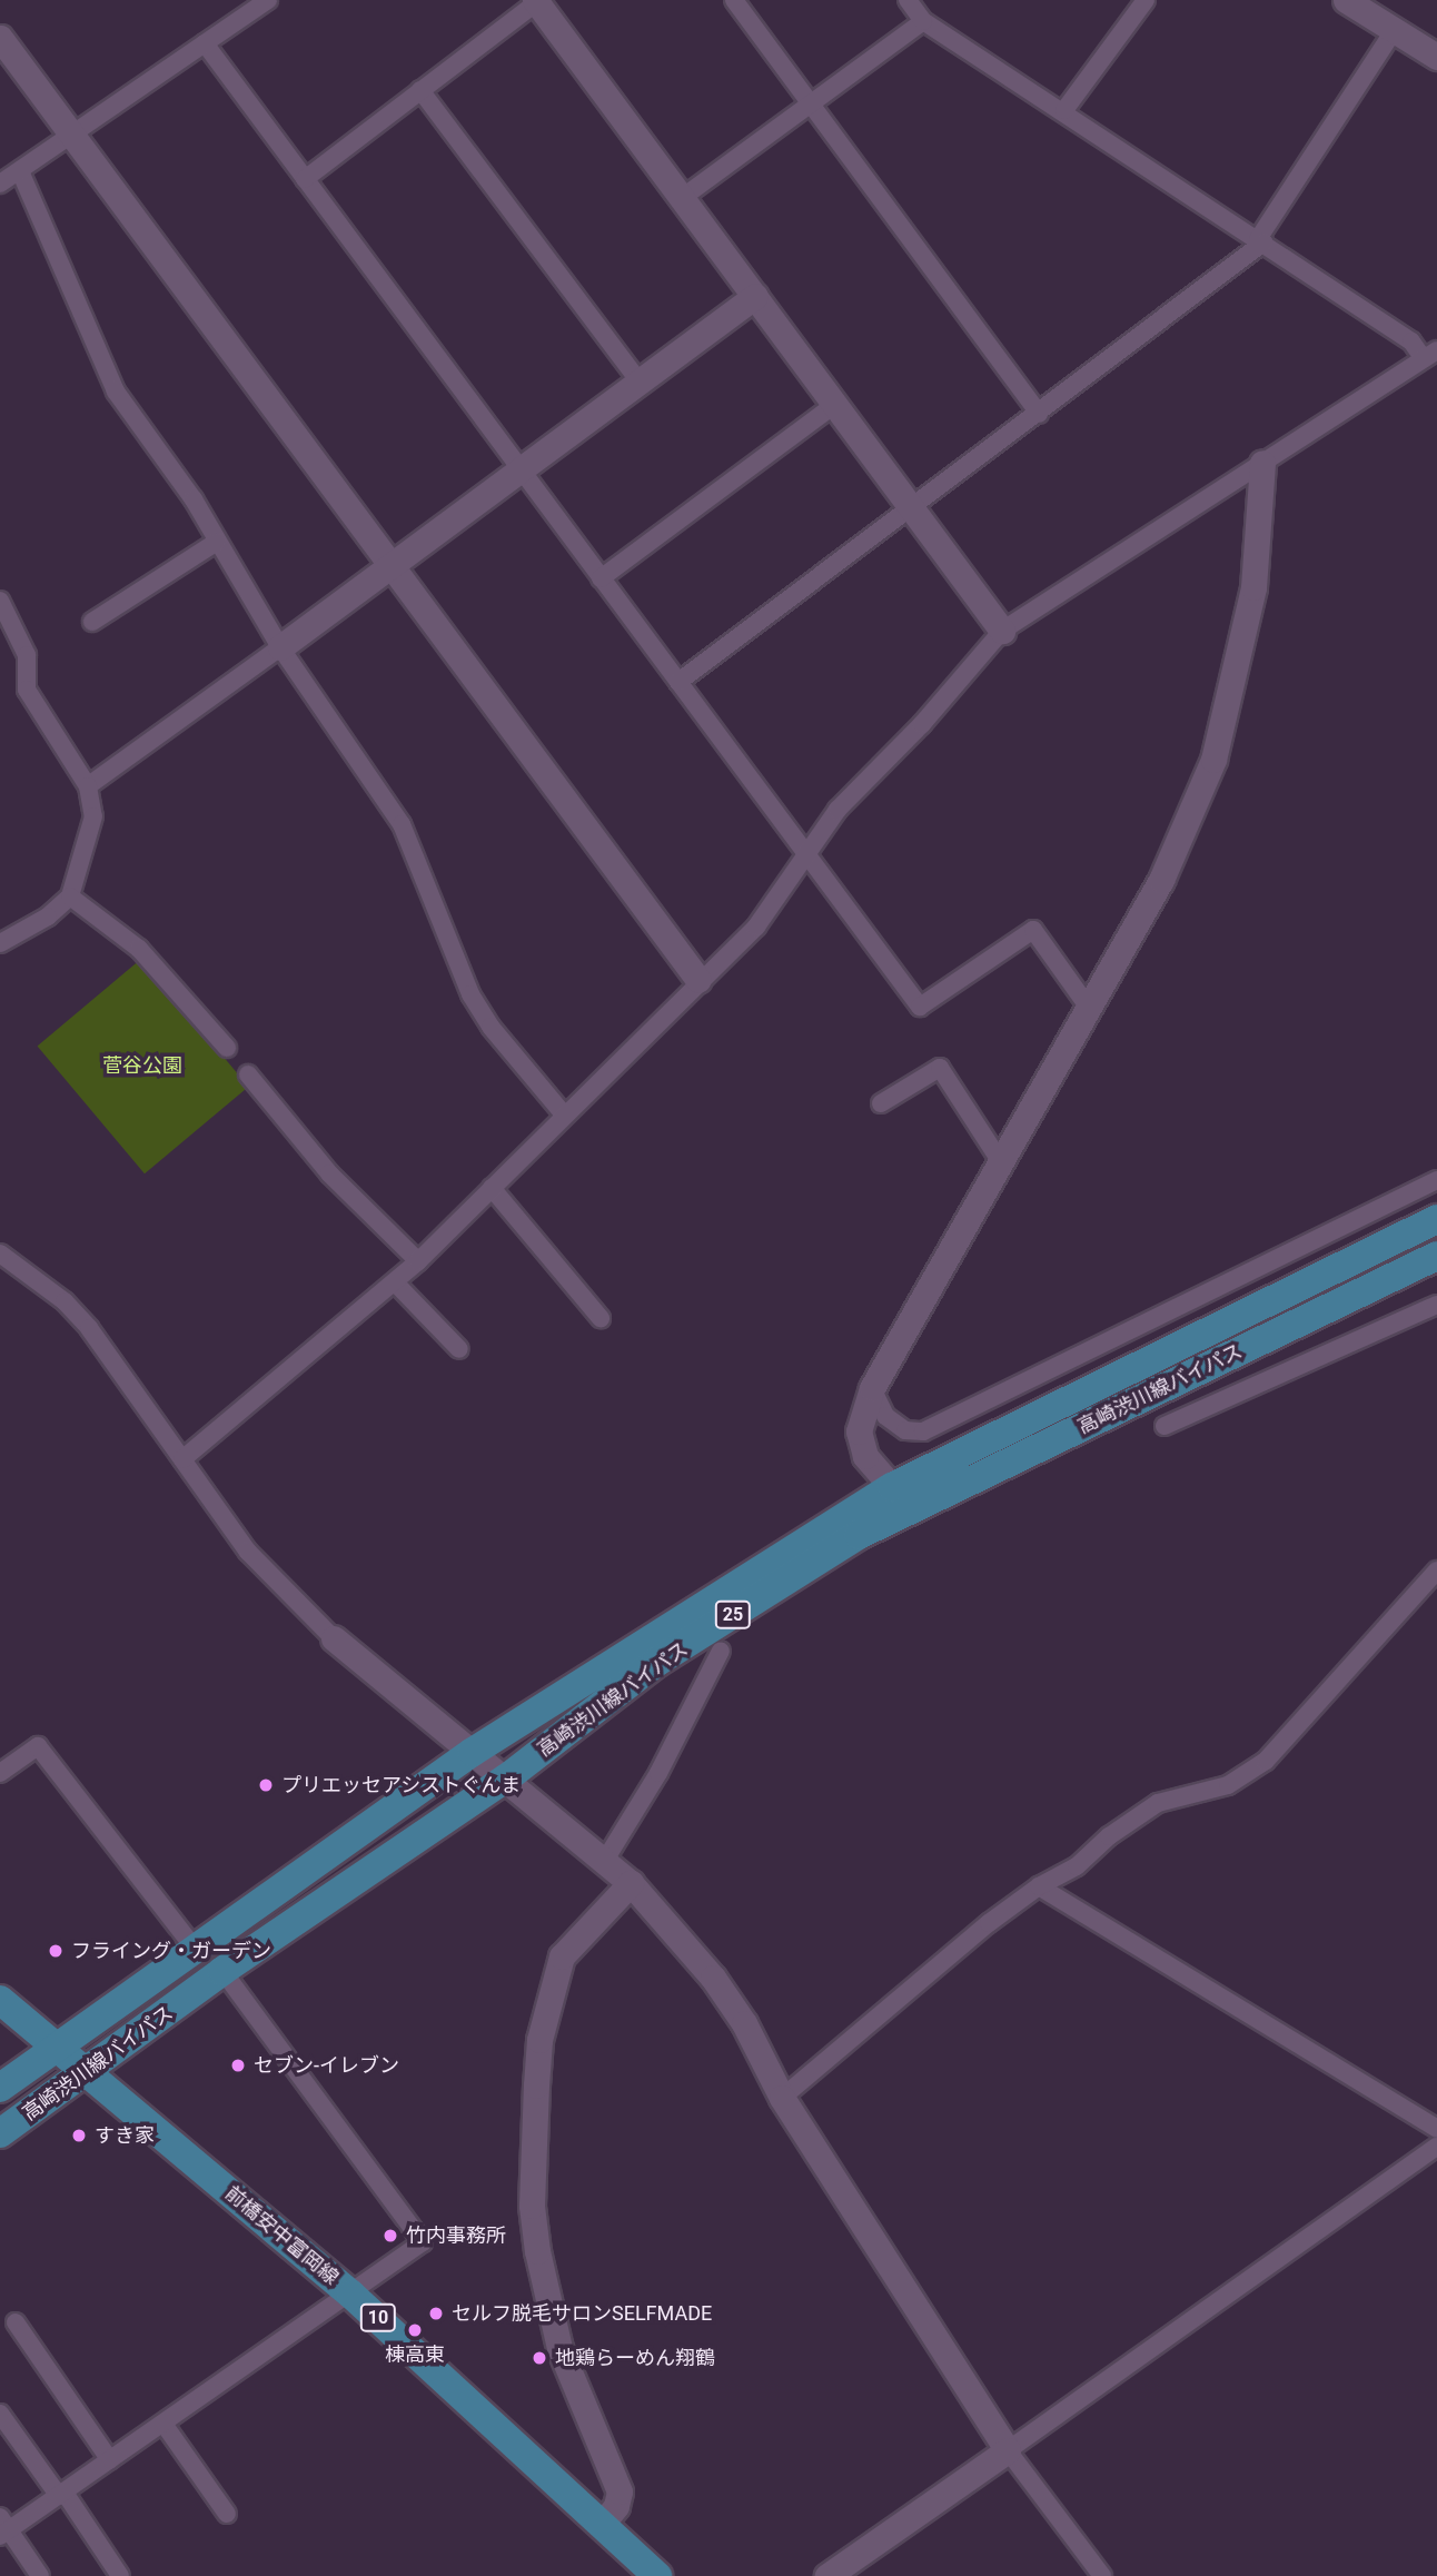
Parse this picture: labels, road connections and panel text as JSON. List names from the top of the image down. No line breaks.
{"streets":{"main road":["高崎渋川線バイパス","25","前橋安中富岡線","10"]},"crossings":[["高崎渋川線バイパス","前橋安中富岡線"]],"parks":["菅谷公園"],"places":["プリエッセアシストぐんま","フライング・ガーデン","セブン-イレブン","すき家","竹内事務所","セルフ脱毛サロンSELFMADE","棟高東","地鶏らーめん翔鶴"]}
